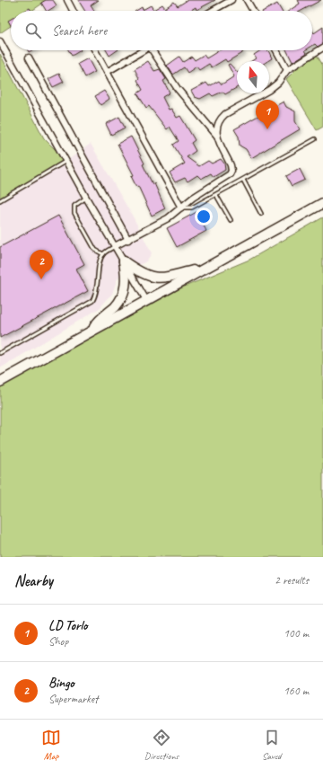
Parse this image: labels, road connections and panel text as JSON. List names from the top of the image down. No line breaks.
{"north":"top","page":{"search":"Search here","pins":["1","2"],"heading":["Nearby","2 results"],"list":[{"mark":"1","name":"LD Torlo","note":"Shop","value":"100 m"},{"mark":"2","name":"Bingo","note":"Supermarket","value":"160 m"}],"nav":["Map","Directions","Saved"]}}
